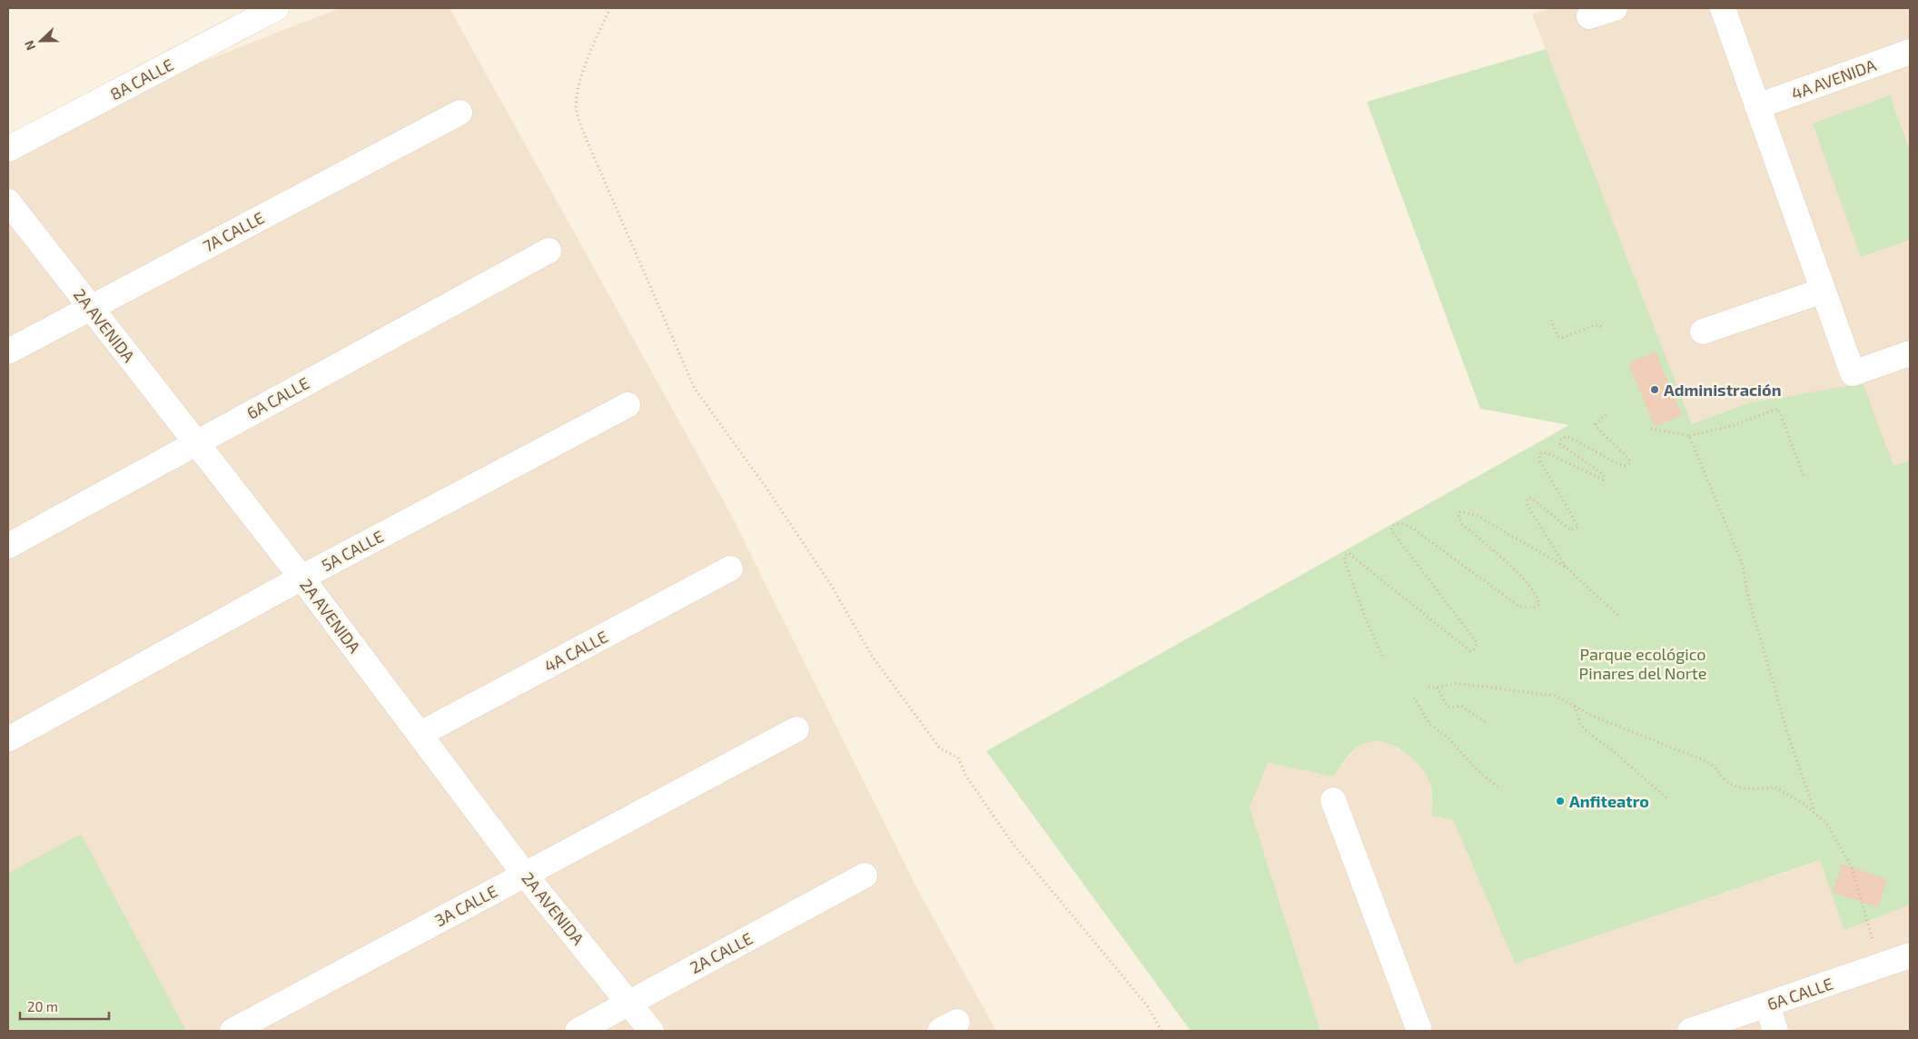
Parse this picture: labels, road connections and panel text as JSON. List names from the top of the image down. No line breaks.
{"streets":{"street":["8A CALLE","4A AVENIDA","7A CALLE","2A AVENIDA","6A CALLE","5A CALLE","4A CALLE","3A CALLE","2A CALLE"]},"crossings":[["7A CALLE","2A AVENIDA"],["2A AVENIDA","6A CALLE"],["2A AVENIDA","5A CALLE"],["2A AVENIDA","4A CALLE"],["2A AVENIDA","3A CALLE"],["2A AVENIDA","2A CALLE"]],"parks":["Parque ecológico Pinares del Norte"],"places":["Administración","Anfiteatro"],"scale_bar":"20 m","north":"left"}
